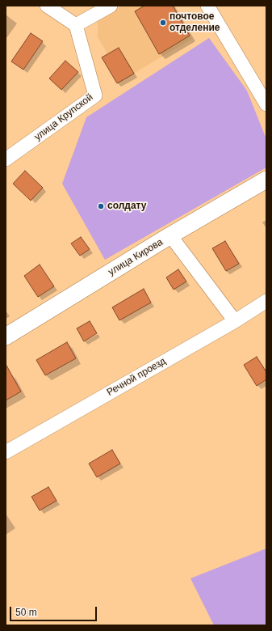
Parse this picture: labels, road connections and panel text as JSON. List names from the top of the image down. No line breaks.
{"streets":{"street":["улица Крупской","улица Кирова","Речной проезд"]},"places":["почтовое отделение","солдату"],"scale_bar":"50 m"}
